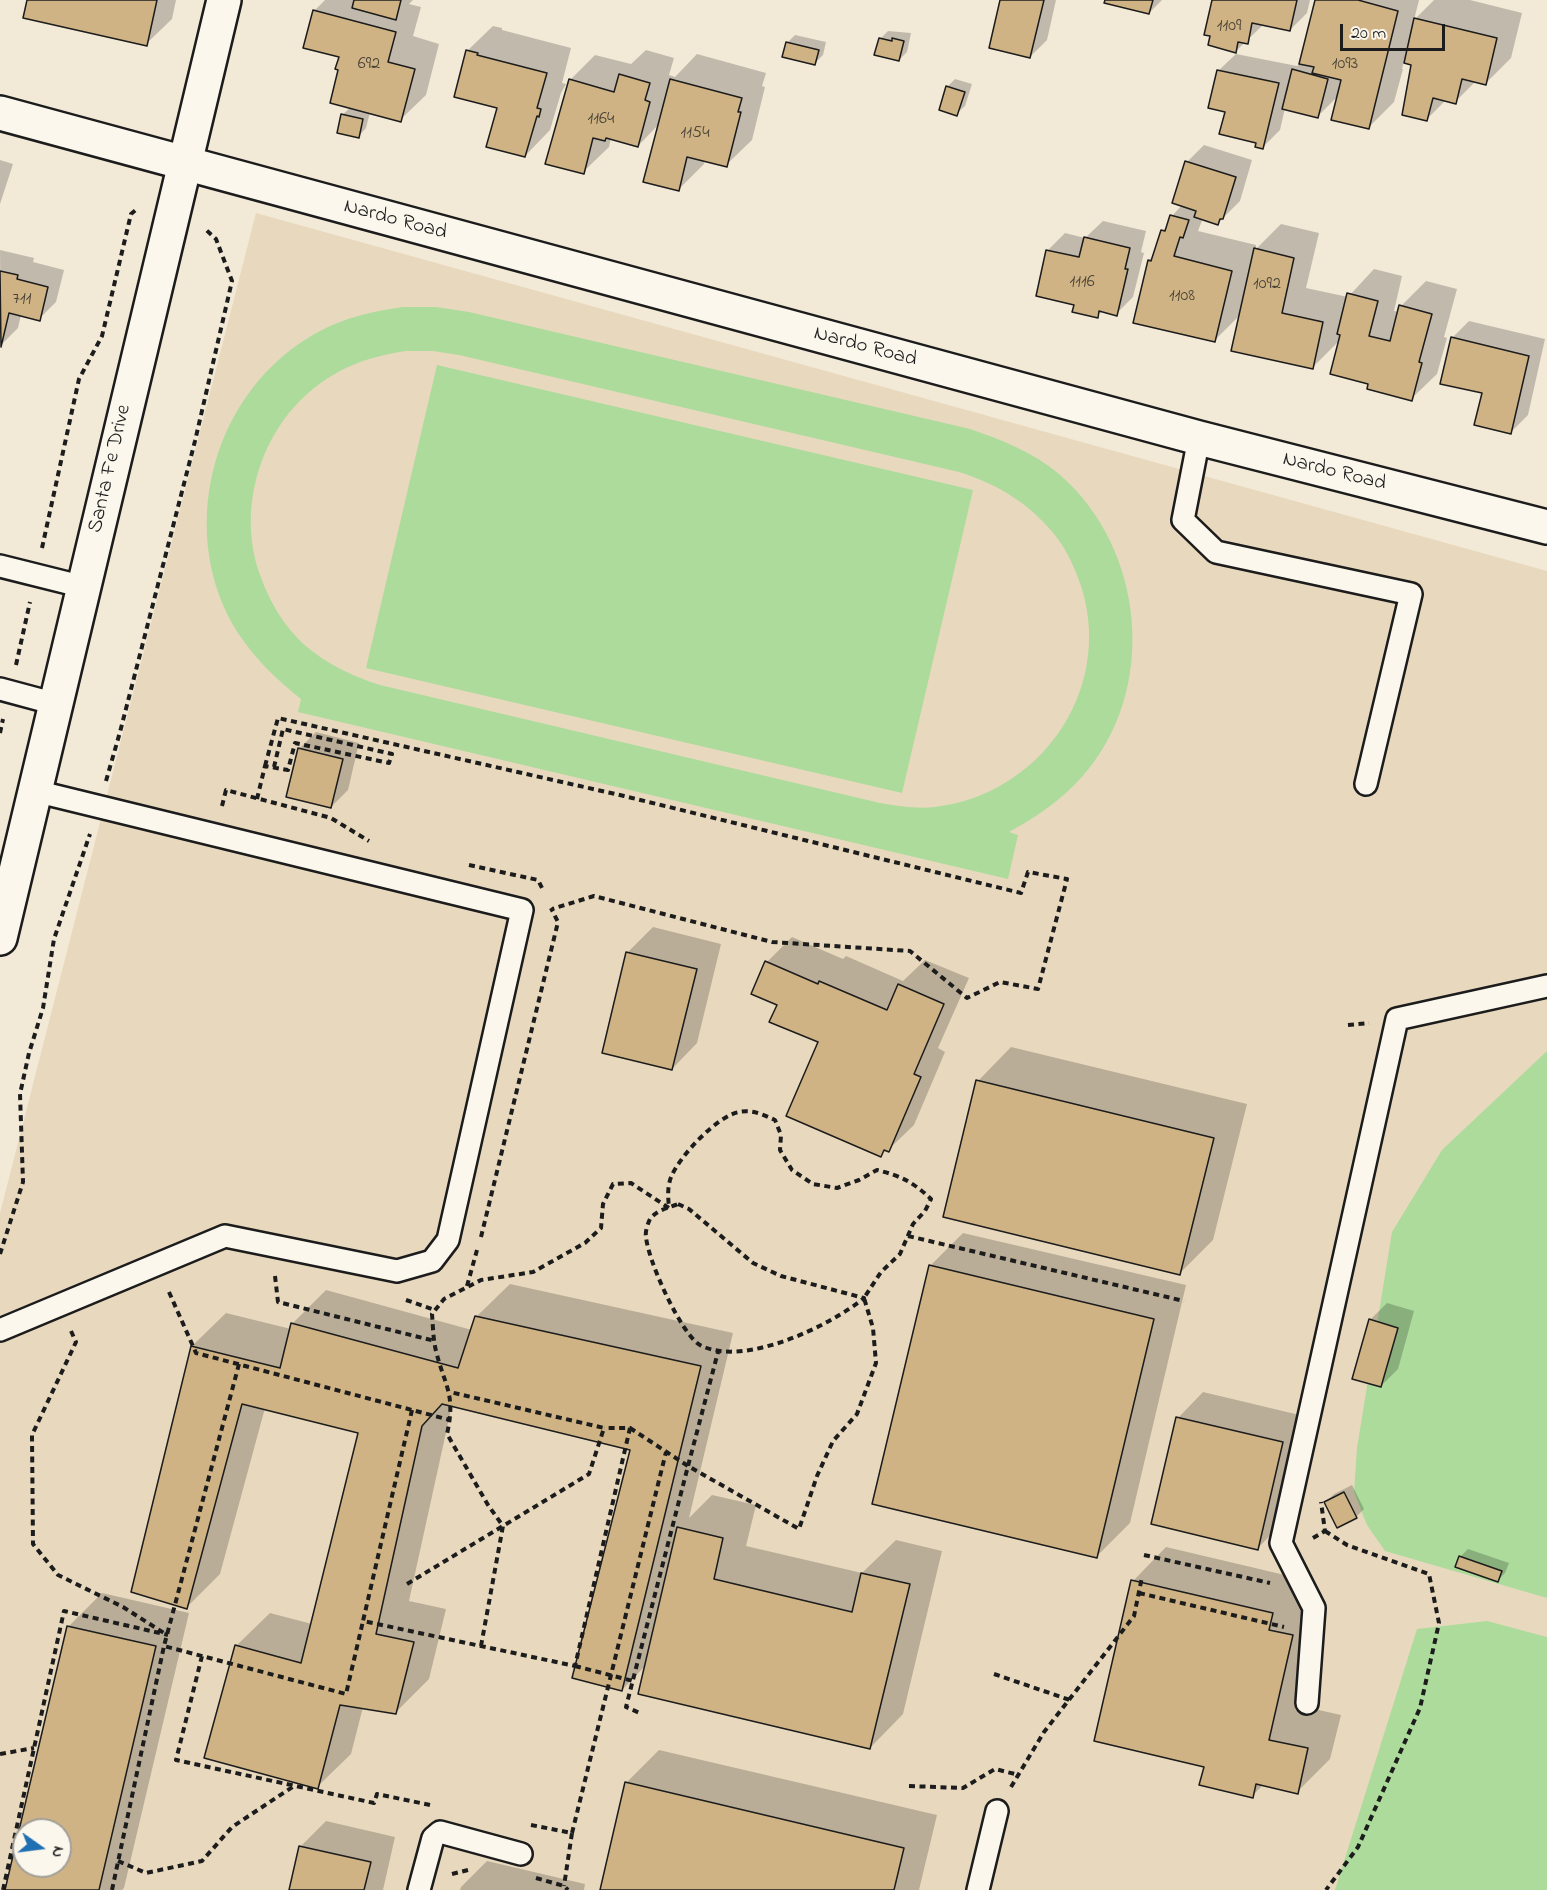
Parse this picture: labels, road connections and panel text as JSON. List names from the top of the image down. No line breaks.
{"streets":{"street":["Nardo Road","Santa Fe Drive"]},"crossings":[["Nardo Road","Santa Fe Drive"]],"house_numbers":["1109","692","1093","1164","1154","1116","1092","1108","711"],"scale_bar":"20 m","north":"right"}
